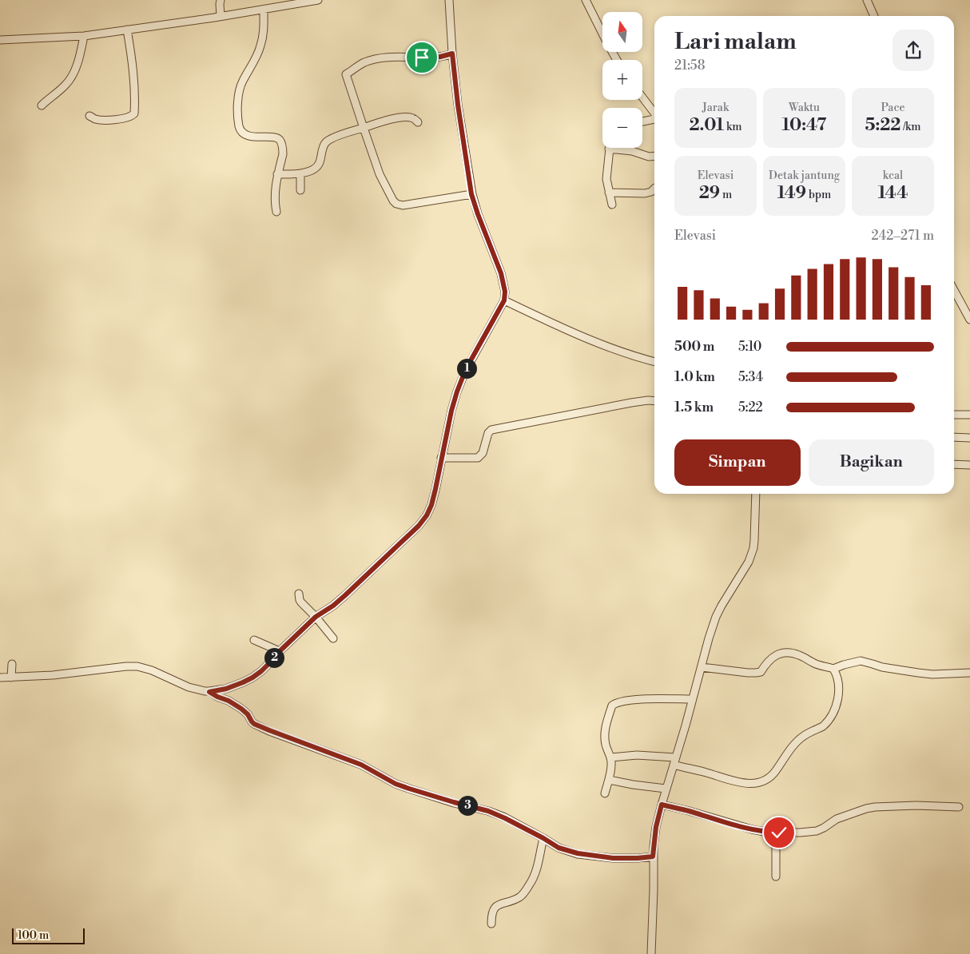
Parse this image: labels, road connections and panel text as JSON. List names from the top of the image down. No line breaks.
{"scale_bar":"100 m","north":"top","page":{"map_buttons":["+","−"],"heading":["Lari malam","21:58"],"stats":[["Jarak","2.01 km"],["Waktu","10:47"],["Pace","5:22 /km"],["Elevasi","29 m"],["Detak jantung","149 bpm"],["kcal","144"]],"chart":["Elevasi","242–271 m"],"list":[{"name":"500 m","note":"5:10"},{"name":"1.0 km","note":"5:34"},{"name":"1.5 km","note":"5:22"}],"pins":["1","2","3"],"buttons":["Simpan","Bagikan"],"scale":"100 m"}}
